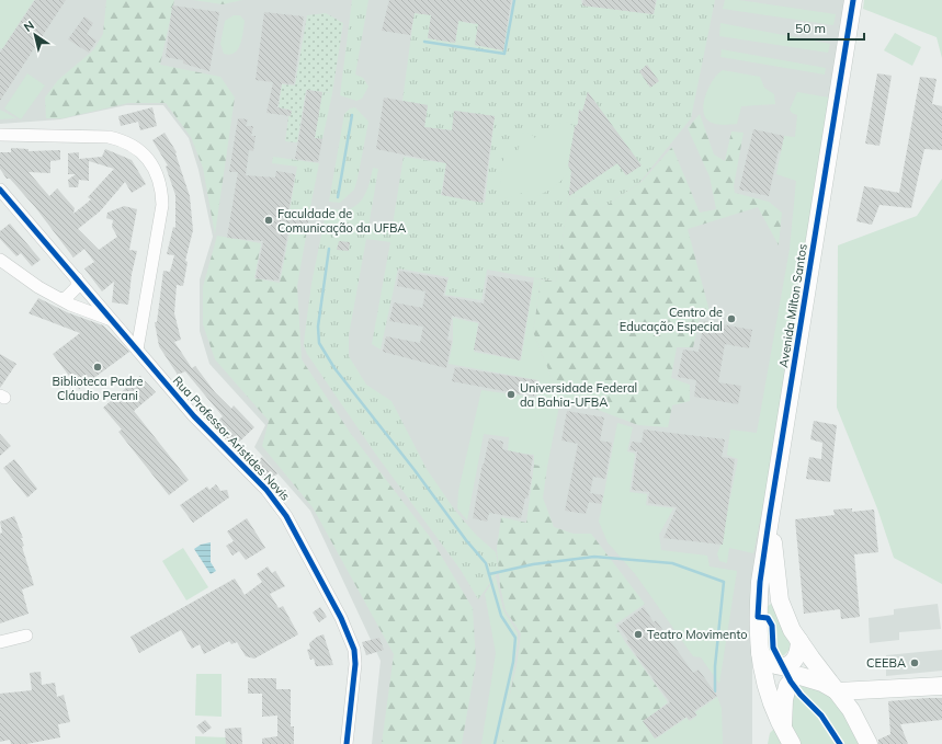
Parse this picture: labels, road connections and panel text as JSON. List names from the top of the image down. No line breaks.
{"streets":{"main road":["Avenida Milton Santos"],"street":["Rua Professor Aristides Novis"]},"places":["Faculdade de Comunicação da UFBA","Centro de Educação Especial","Biblioteca Padre Cláudio Perani","Universidade Federal da Bahia-UFBA","Teatro Movimento","CEEBA"],"scale_bar":"50 m","north":"top left"}
